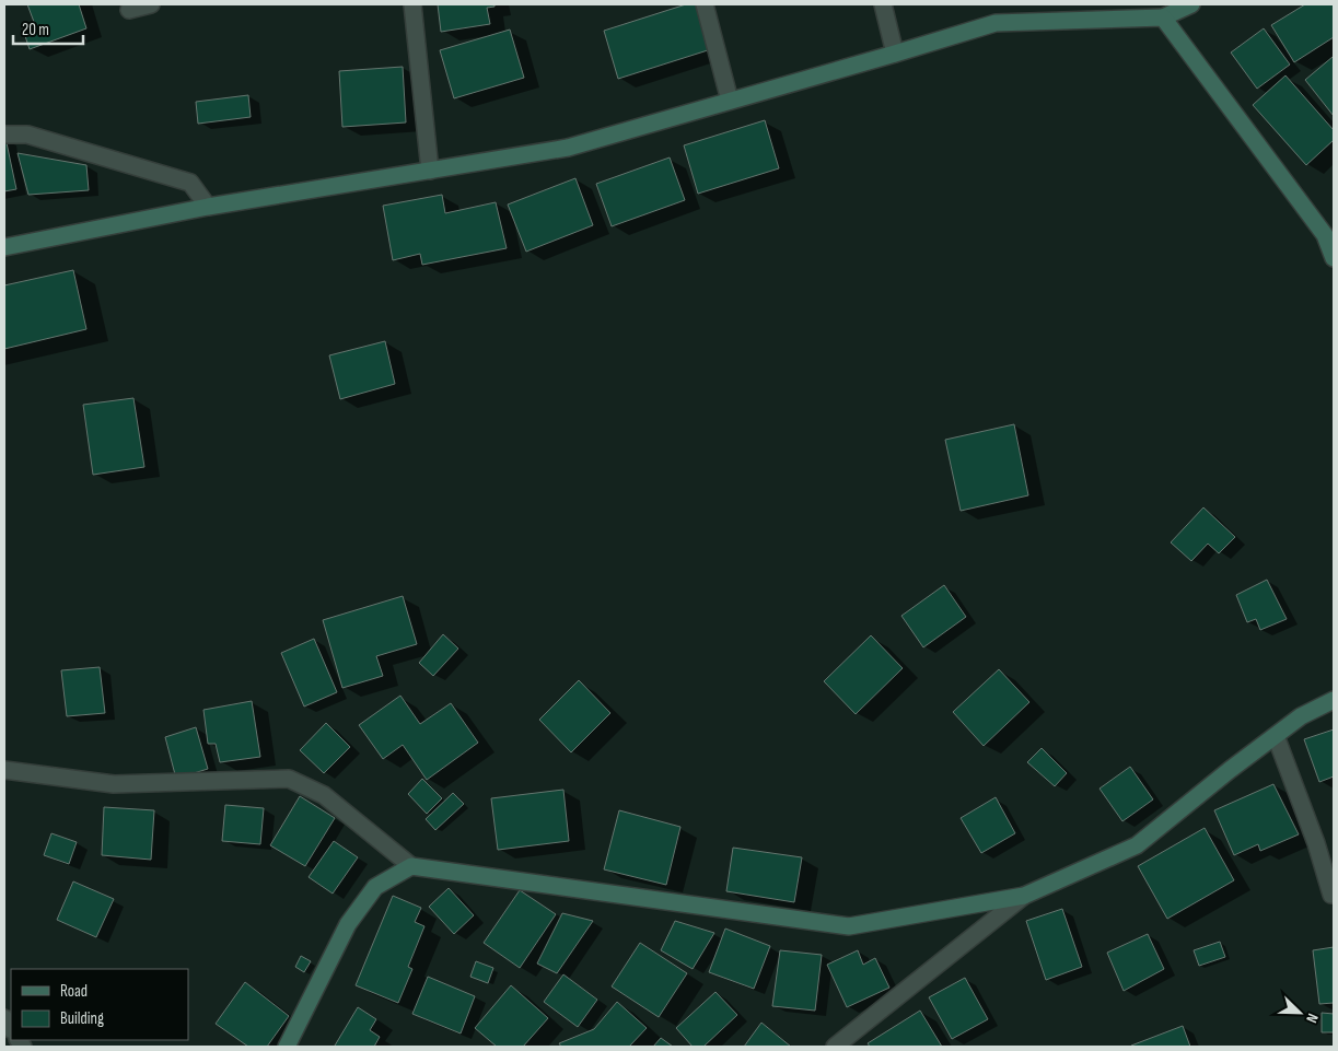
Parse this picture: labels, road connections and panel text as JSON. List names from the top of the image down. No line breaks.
{"legend":["Road","Building"],"scale_bar":"20 m","north":"bottom right"}
